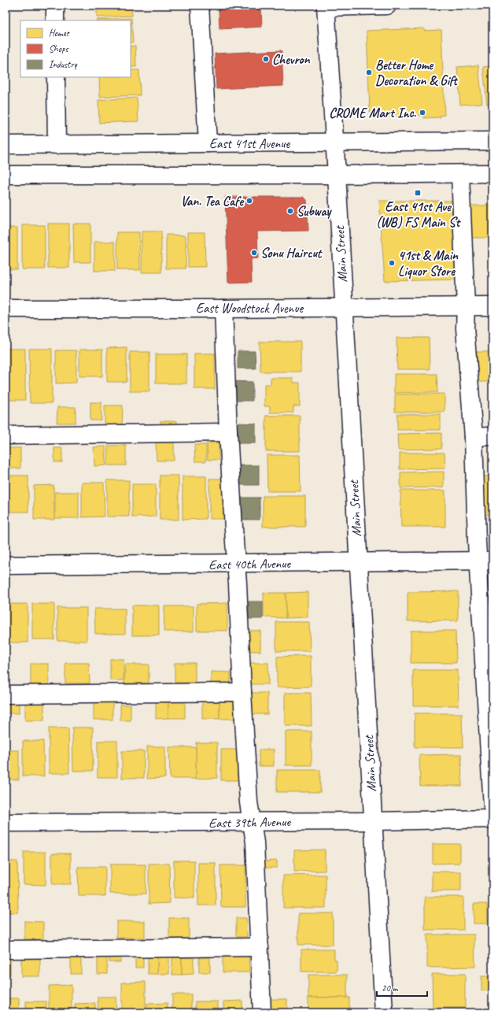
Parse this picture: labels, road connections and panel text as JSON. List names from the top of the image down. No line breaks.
{"streets":{"main road":["East 41st Avenue","Main Street","East Woodstock Avenue","East 40th Avenue","East 39th Avenue"]},"crossings":[["East 41st Avenue","Main Street"],["Main Street","East Woodstock Avenue"],["Main Street","East 40th Avenue"],["Main Street","East 39th Avenue"]],"places":{"other":["Chevron","Better Home Decoration & Gift","CROME Mart Inc.","Van. Tea Cafe","Subway","Sonu Haircut","41st & Main Liquor Store"],"transit":["East 41st Ave (WB) FS Main St"]},"legend":["Homes","Shops","Industry"],"scale_bar":"20 m"}
